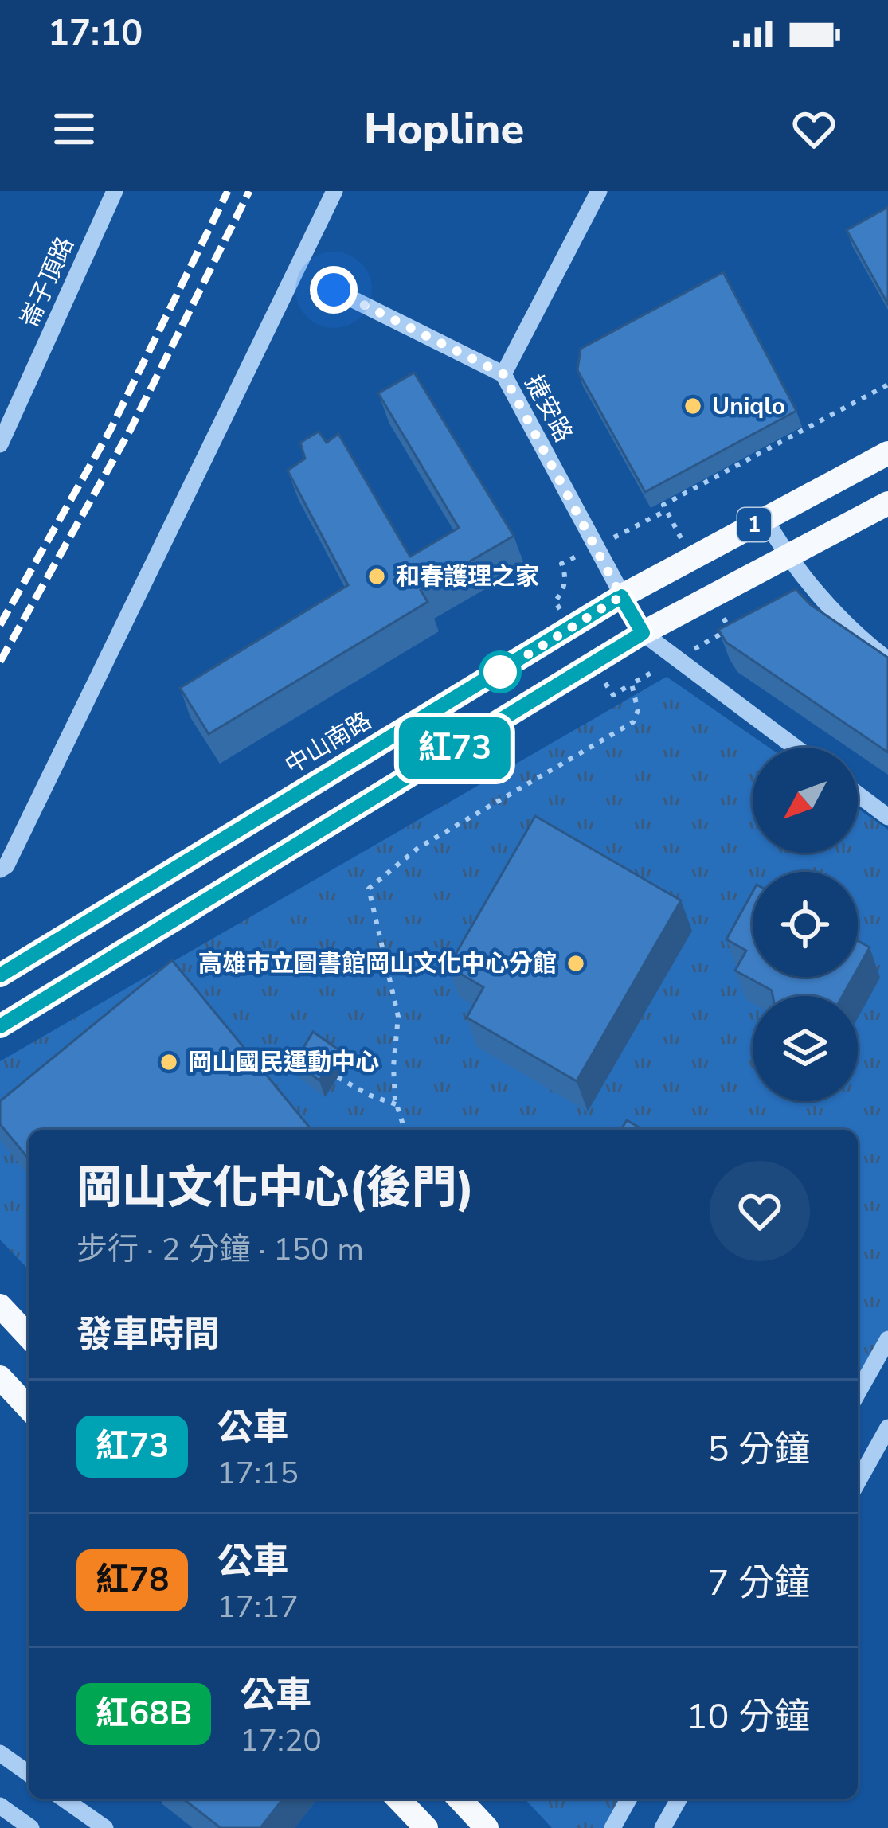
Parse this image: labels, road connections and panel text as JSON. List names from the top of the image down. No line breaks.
{"streets":{"main road":["1","中山南路"],"street":["崙子頂路","捷安路"]},"crossings":[["捷安路","1"],["捷安路","中山南路"]],"places":["Uniqlo","和春護理之家","高雄市立圖書館岡山文化中心分館","岡山國民運動中心"],"lines":["bus line 紅73"],"north":"bottom left","page":{"status":"17:10","header":"Hopline","on_map":"紅73","heading":[["岡山文化中心(後門)","步行 · 2 分鐘 · 150 m"],"發車時間"],"list":[{"mark":"紅73","name":"公車","note":"17:15","value":"5 分鐘"},{"mark":"紅78","name":"公車","note":"17:17","value":"7 分鐘"},{"mark":"紅68B","name":"公車","note":"17:20","value":"10 分鐘"}]}}
